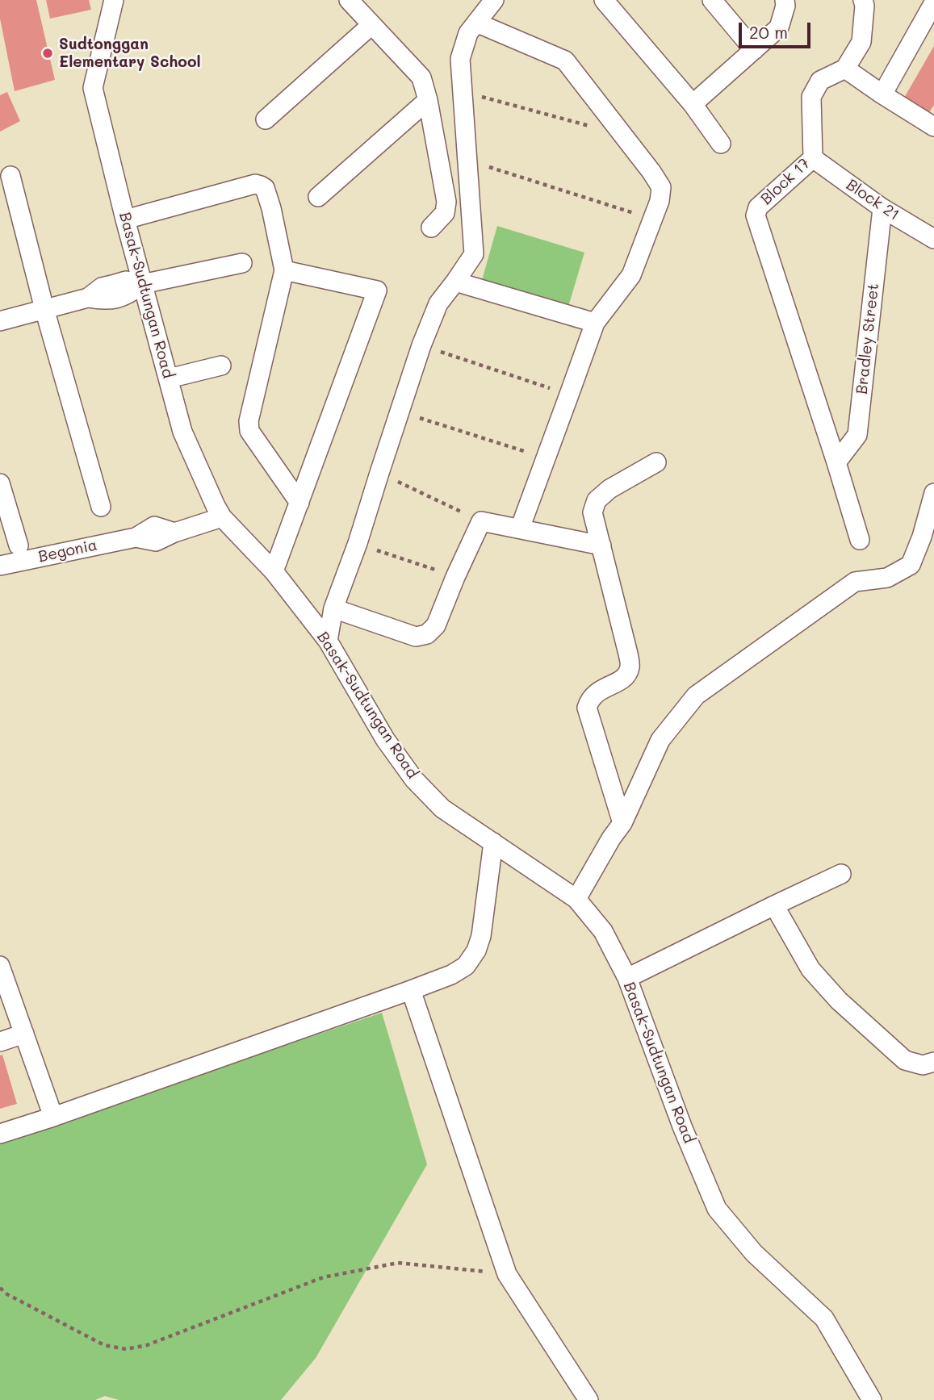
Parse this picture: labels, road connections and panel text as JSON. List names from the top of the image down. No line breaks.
{"streets":{"street":["Block 17","Block 21","Basak-Sudtungan Road","Bradley Street","Begonia"]},"crossings":[["Block 17","Block 21"],["Block 17","Bradley Street"],["Block 21","Bradley Street"],["Basak-Sudtungan Road","Begonia"]],"places":["Sudtonggan Elementary School"],"scale_bar":"20 m"}
